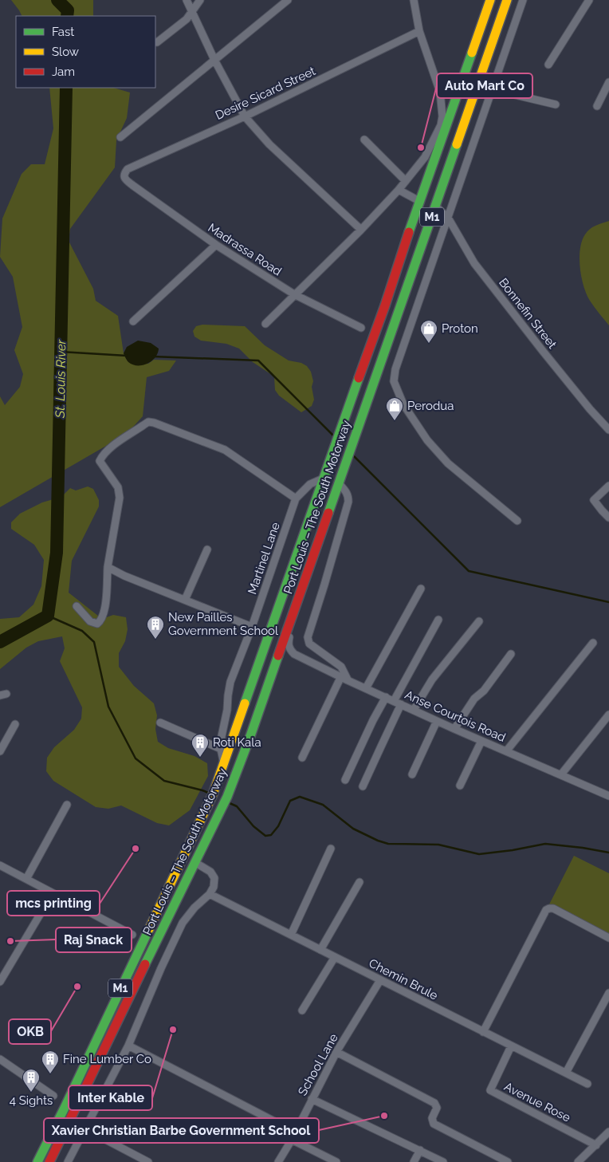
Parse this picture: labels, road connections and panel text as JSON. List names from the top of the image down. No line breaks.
{"streets":{"highway":["M1","Port Louis – The South Motorway"],"street":["Desire Sicard Street","Madrassa Road","Bonnefin Street","Martinel Lane","Anse Courtois Road","Chemin Brule","School Lane","Avenue Rose"]},"crossings":[["Desire Sicard Street","Madrassa Road"],["Bonnefin Street","Port Louis – The South Motorway"],["Port Louis – The South Motorway","Martinel Lane"],["Chemin Brule","School Lane"],["Chemin Brule","Avenue Rose"]],"water":["St. Louis River"],"places":{"other":["Auto Mart Co","mcs printing","Raj Snack","OKB","Inter Kable","Xavier Christian Barbe Government School"],"shop":["Proton","Perodua"],"building":["New Pailles Government School","Roti Kala","Fine Lumber Co","4 Sights"]},"legend":["Fast","Slow","Jam"]}
